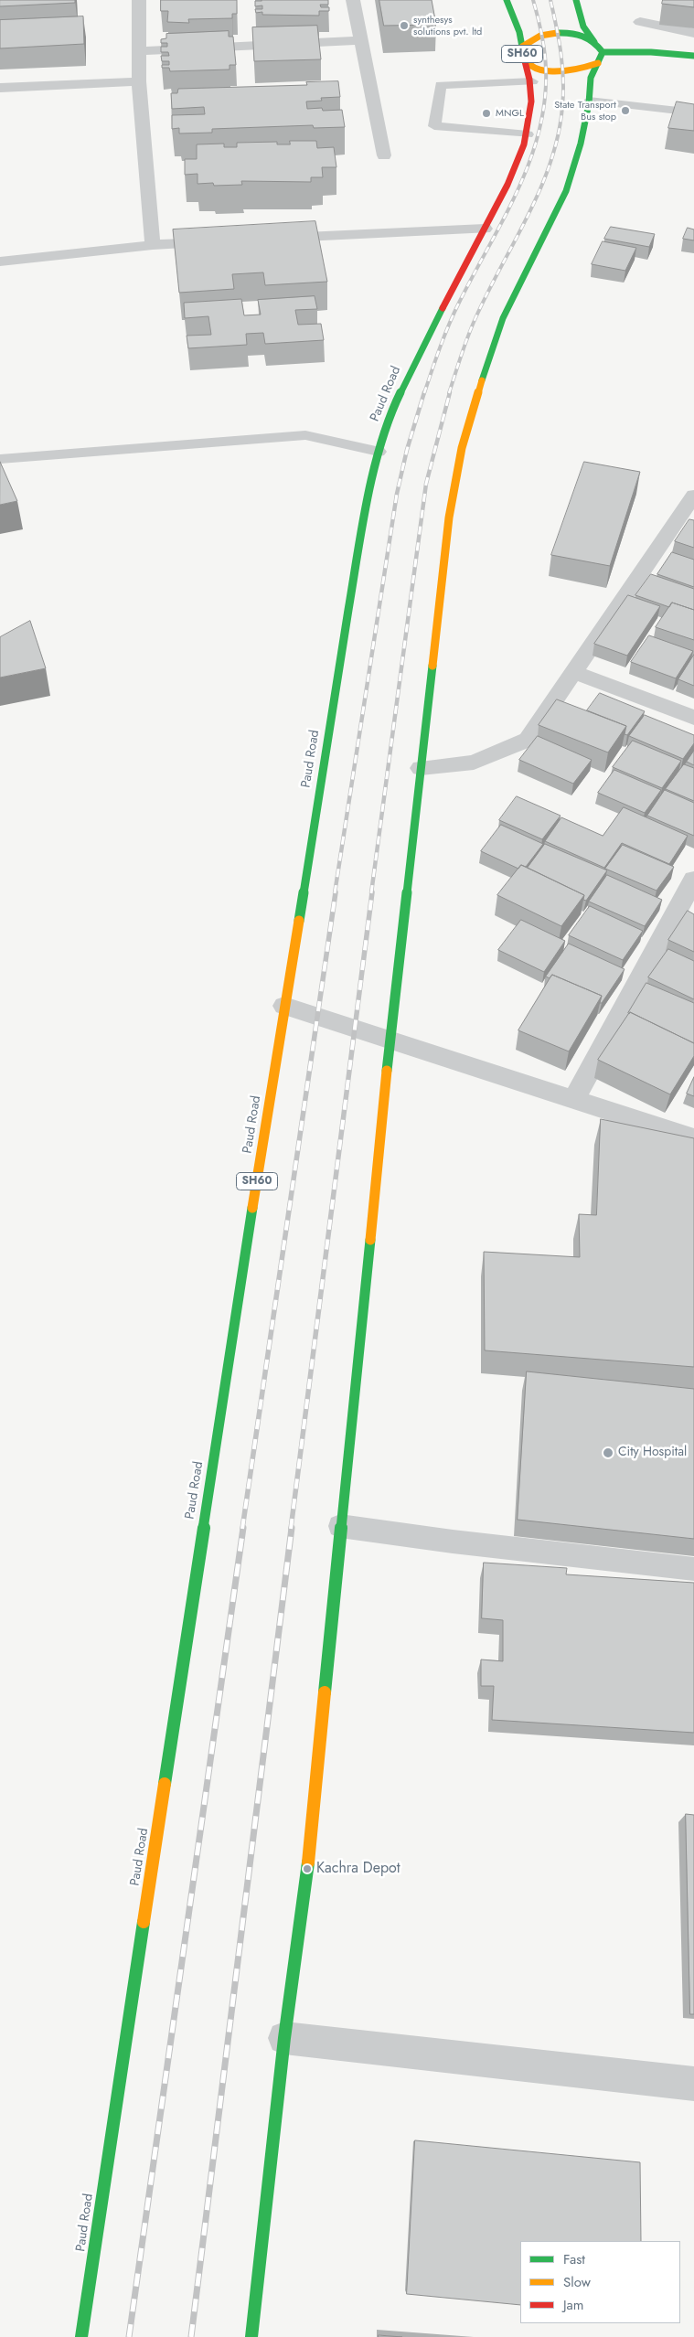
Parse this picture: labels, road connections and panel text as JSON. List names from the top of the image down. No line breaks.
{"streets":{"main road":["SH60","Paud Road"]},"crossings":[["SH60","Paud Road"]],"places":["synthesys solutions pvt. ltd","State Transport Bus stop","MNGL","City Hospital","Kachra Depot"],"legend":["Fast","Slow","Jam"]}
